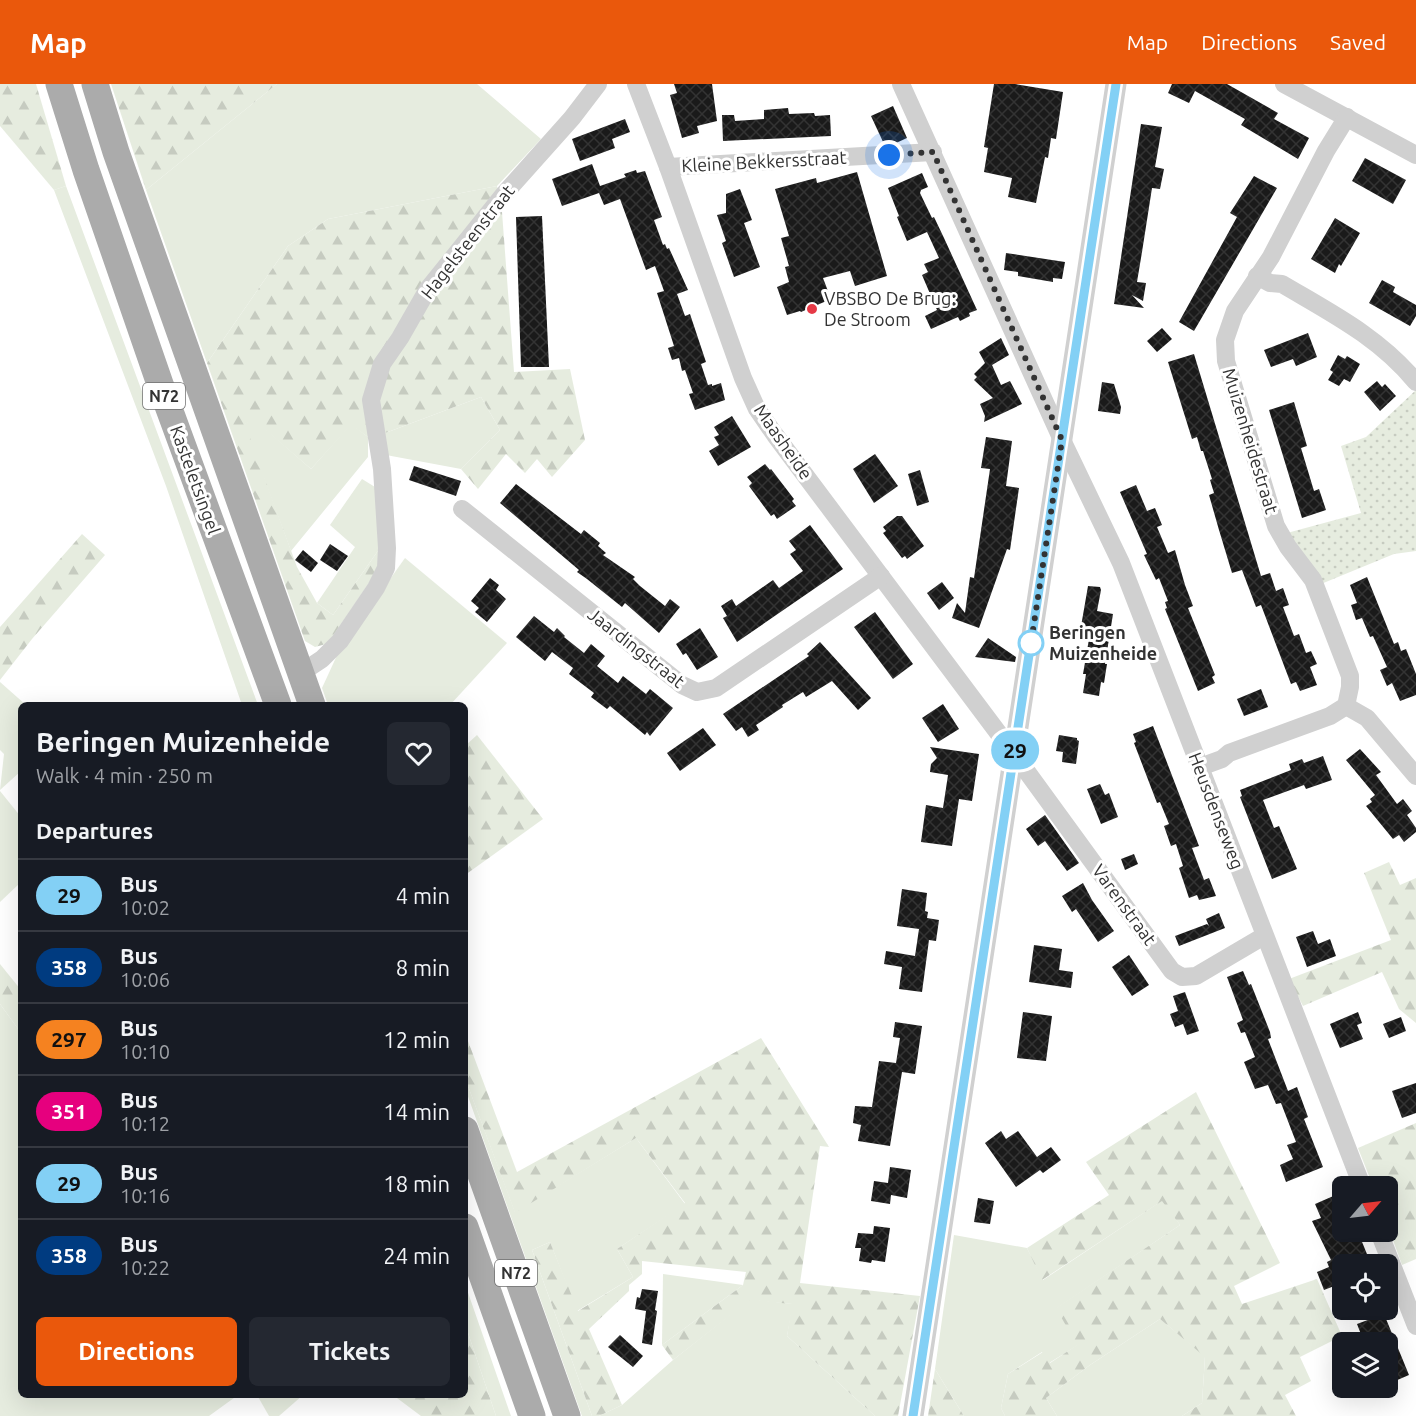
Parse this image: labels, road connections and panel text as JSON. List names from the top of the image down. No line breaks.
{"streets":{"main road":["N72","Kasteletsingel"],"street":["Kleine Bekkersstraat","Hagelsteenstraat","Muizenheidestraat","Maasheide","Jaardingstraat","Heusdenseweg","Varenstraat"]},"crossings":[["Kleine Bekkersstraat","Maasheide"],["Kleine Bekkersstraat","Heusdenseweg"],["Hagelsteenstraat","Kasteletsingel"],["Maasheide","Jaardingstraat"],["Maasheide","Varenstraat"],["Heusdenseweg","Varenstraat"]],"places":["VBSBO De Brug: De Stroom","Beringen Muizenheide"],"lines":["bus line 29"],"north":"top right","page":{"header":"Map","nav":["Map","Directions","Saved"],"on_map":"29","heading":[["Beringen Muizenheide","Walk · 4 min · 250 m"],"Departures"],"list":[{"mark":"29","name":"Bus","note":"10:02","value":"4 min"},{"mark":"358","name":"Bus","note":"10:06","value":"8 min"},{"mark":"297","name":"Bus","note":"10:10","value":"12 min"},{"mark":"351","name":"Bus","note":"10:12","value":"14 min"},{"mark":"29","name":"Bus","note":"10:16","value":"18 min"},{"mark":"358","name":"Bus","note":"10:22","value":"24 min"}],"buttons":["Directions","Tickets"]}}
